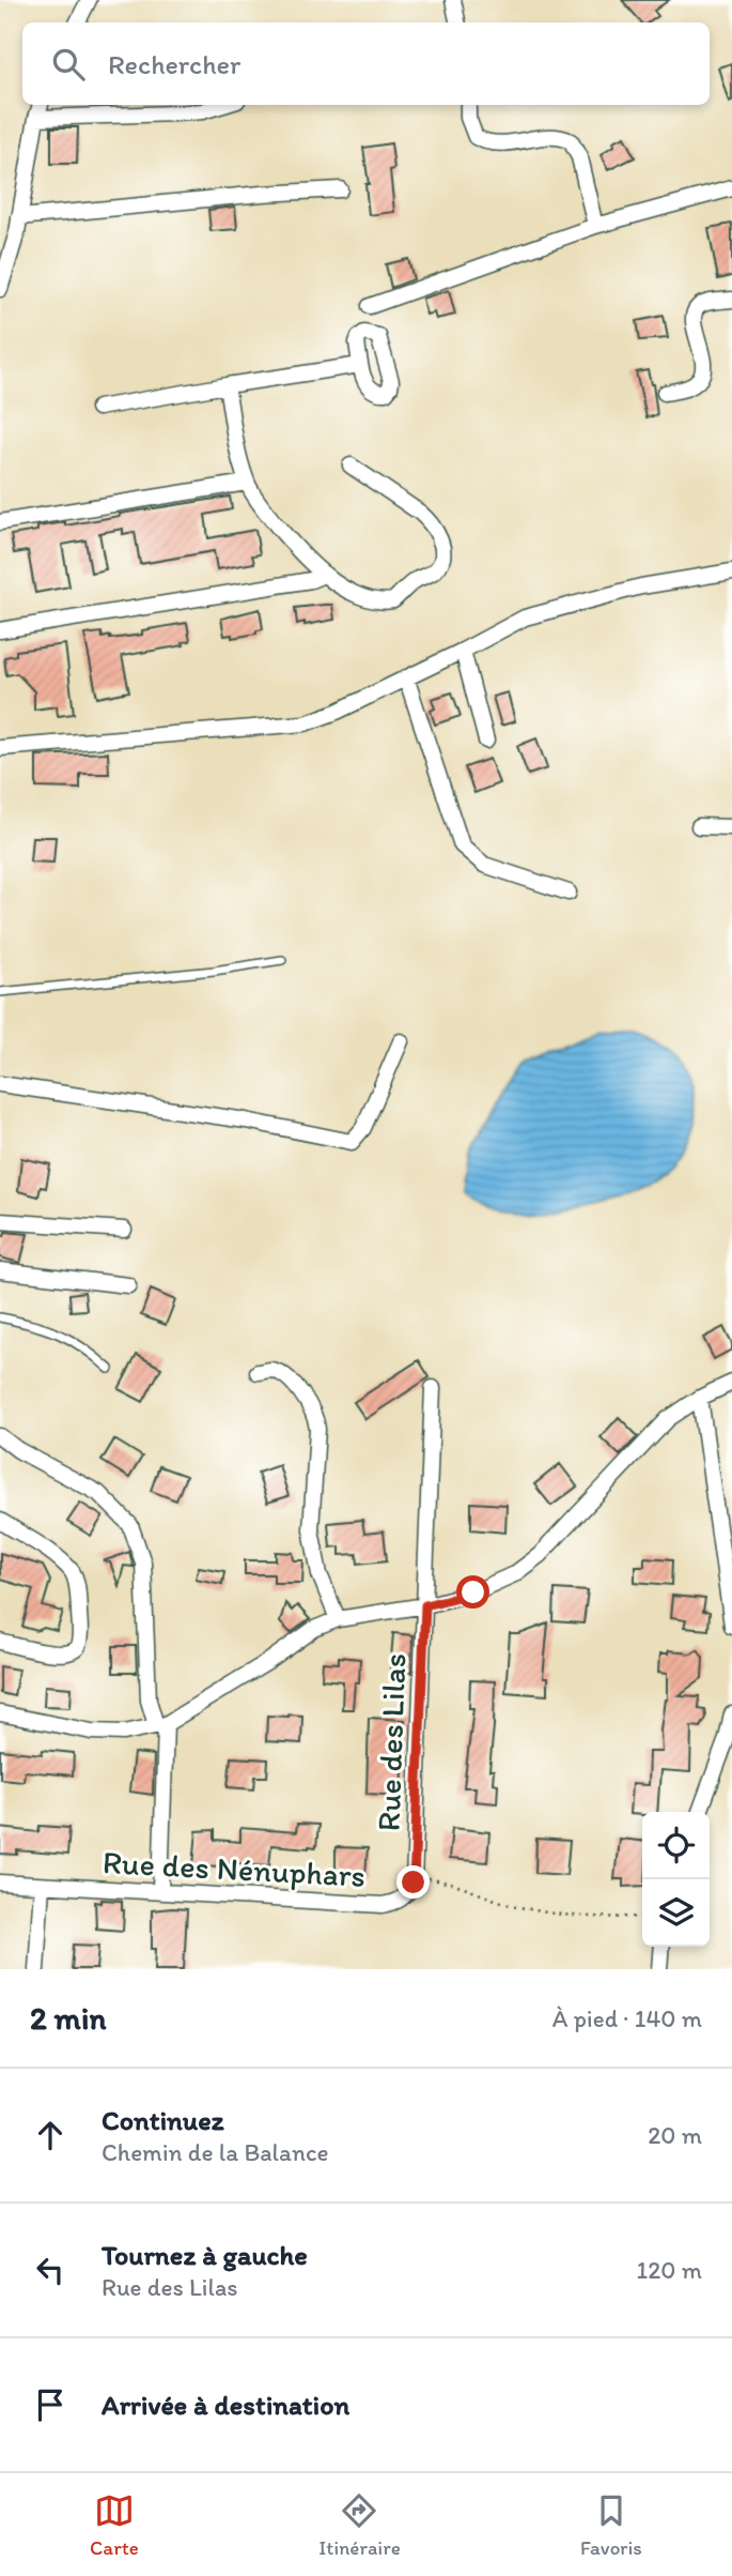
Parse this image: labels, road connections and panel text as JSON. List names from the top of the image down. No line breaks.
{"streets":{"street":["Rue des Lilas","Rue des Nénuphars"]},"crossings":[["Rue des Lilas","Rue des Nénuphars"]],"page":{"search":"Rechercher","heading":["2 min","À pied · 140 m"],"list":[["Continuez","Chemin de la Balance","20 m"],["Tournez à gauche","Rue des Lilas","120 m"],"Arrivée à destination"],"nav":["Carte","Itinéraire","Favoris"]}}
